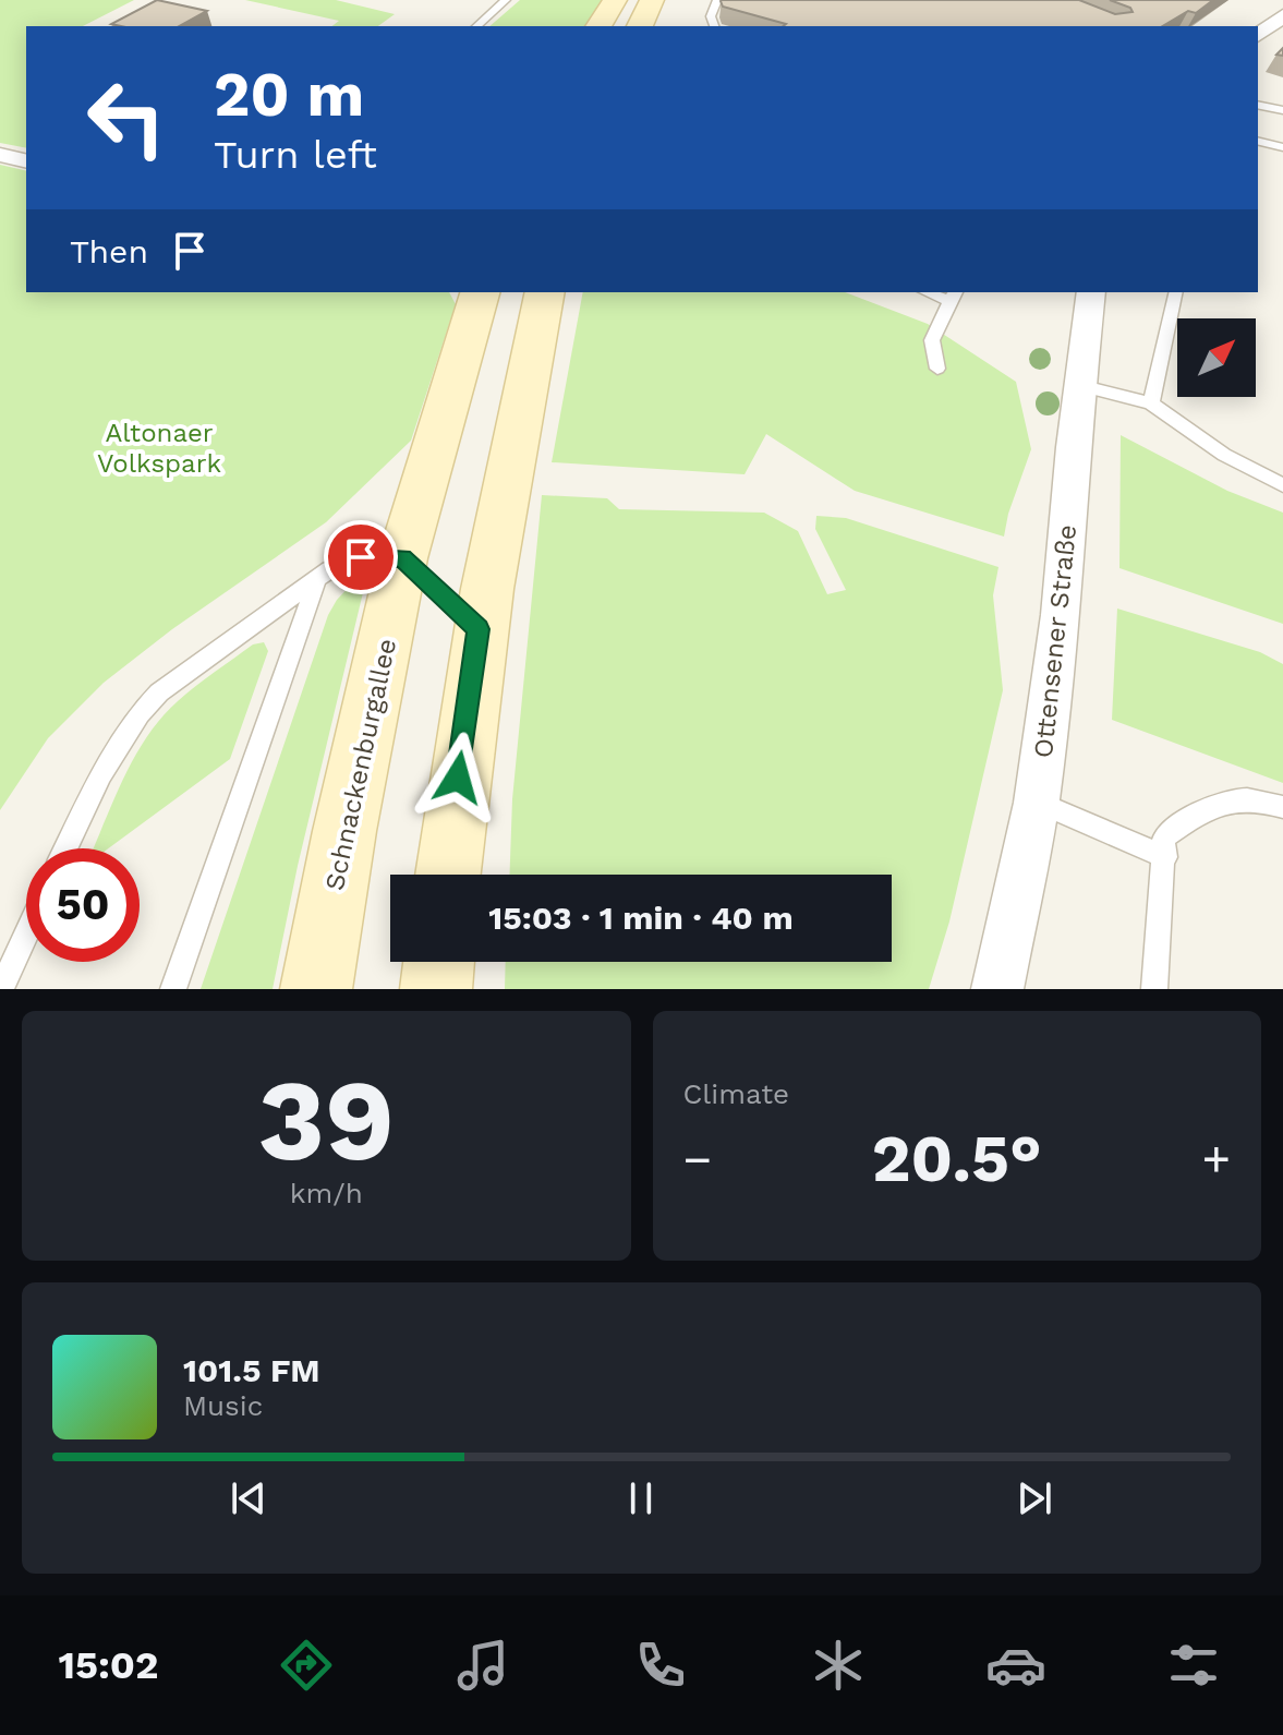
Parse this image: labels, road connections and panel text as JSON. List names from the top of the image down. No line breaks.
{"streets":{"main road":["Schnackenburgallee"],"street":["Ottensener Straße"]},"parks":["Altonaer Volkspark"],"north":"top right","page":{"turn":["20 m","Turn left"],"then":"Then","limit":"50","trip":"15:03 · 1 min · 40 m","tile":[["39","km/h"],"Climate"],"heat":["−","20.5°","+"],"song":["101.5 FM","Music"],"tabs":"15:02"}}
